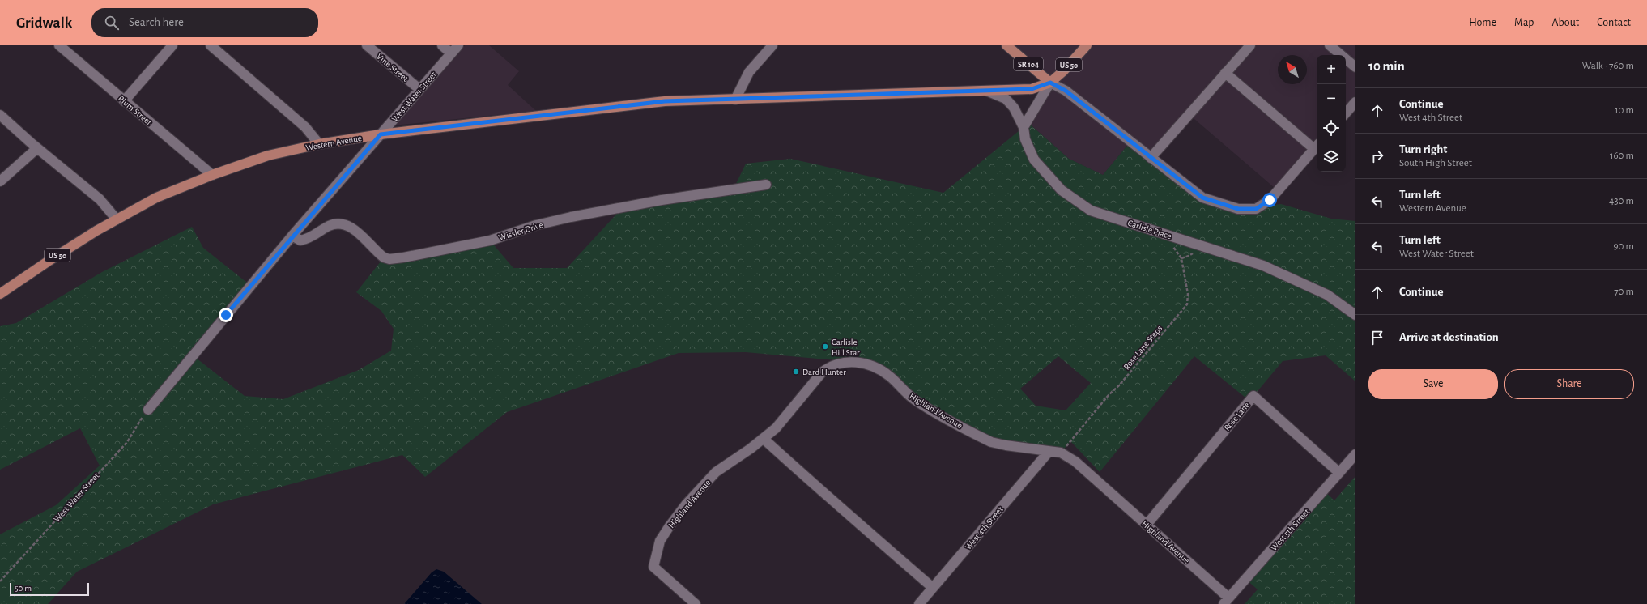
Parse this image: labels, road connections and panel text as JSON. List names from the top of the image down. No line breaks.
{"streets":{"main road":["SR 104","US 50","Western Avenue"],"street":["Vine Street","West Water Street","Plum Street","Carlisle Place","Wissler Drive","Highland Avenue","Rose Lane","West 4th Street","West 5th Street"],"path":["Rose Lane Steps"]},"crossings":[["SR 104","US 50"],["SR 104","Western Avenue"],["US 50","Western Avenue"],["Vine Street","West Water Street"],["West Water Street","Western Avenue"],["West Water Street","Wissler Drive"],["Plum Street","Western Avenue"],["Western Avenue","Carlisle Place"],["Carlisle Place","Rose Lane Steps"],["Rose Lane Steps","Highland Avenue"],["Highland Avenue","Rose Lane"],["Highland Avenue","West 4th Street"],["Highland Avenue","West 5th Street"],["Rose Lane","West 5th Street"]],"places":["Carlisle Hill Star","Dard Hunter"],"scale_bar":"50 m","north":"top left","page":{"header":"Gridwalk","search":"Search here","nav":["Home","Map","About","Contact"],"heading":["10 min","Walk · 760 m"],"map_buttons":["+","−"],"list":[["Continue","West 4th Street","10 m"],["Turn right","South High Street","160 m"],["Turn left","Western Avenue","430 m"],["Turn left","West Water Street","90 m"],["Continue","70 m"],"Arrive at destination"],"buttons":["Save","Share"],"scale":"50 m"}}
